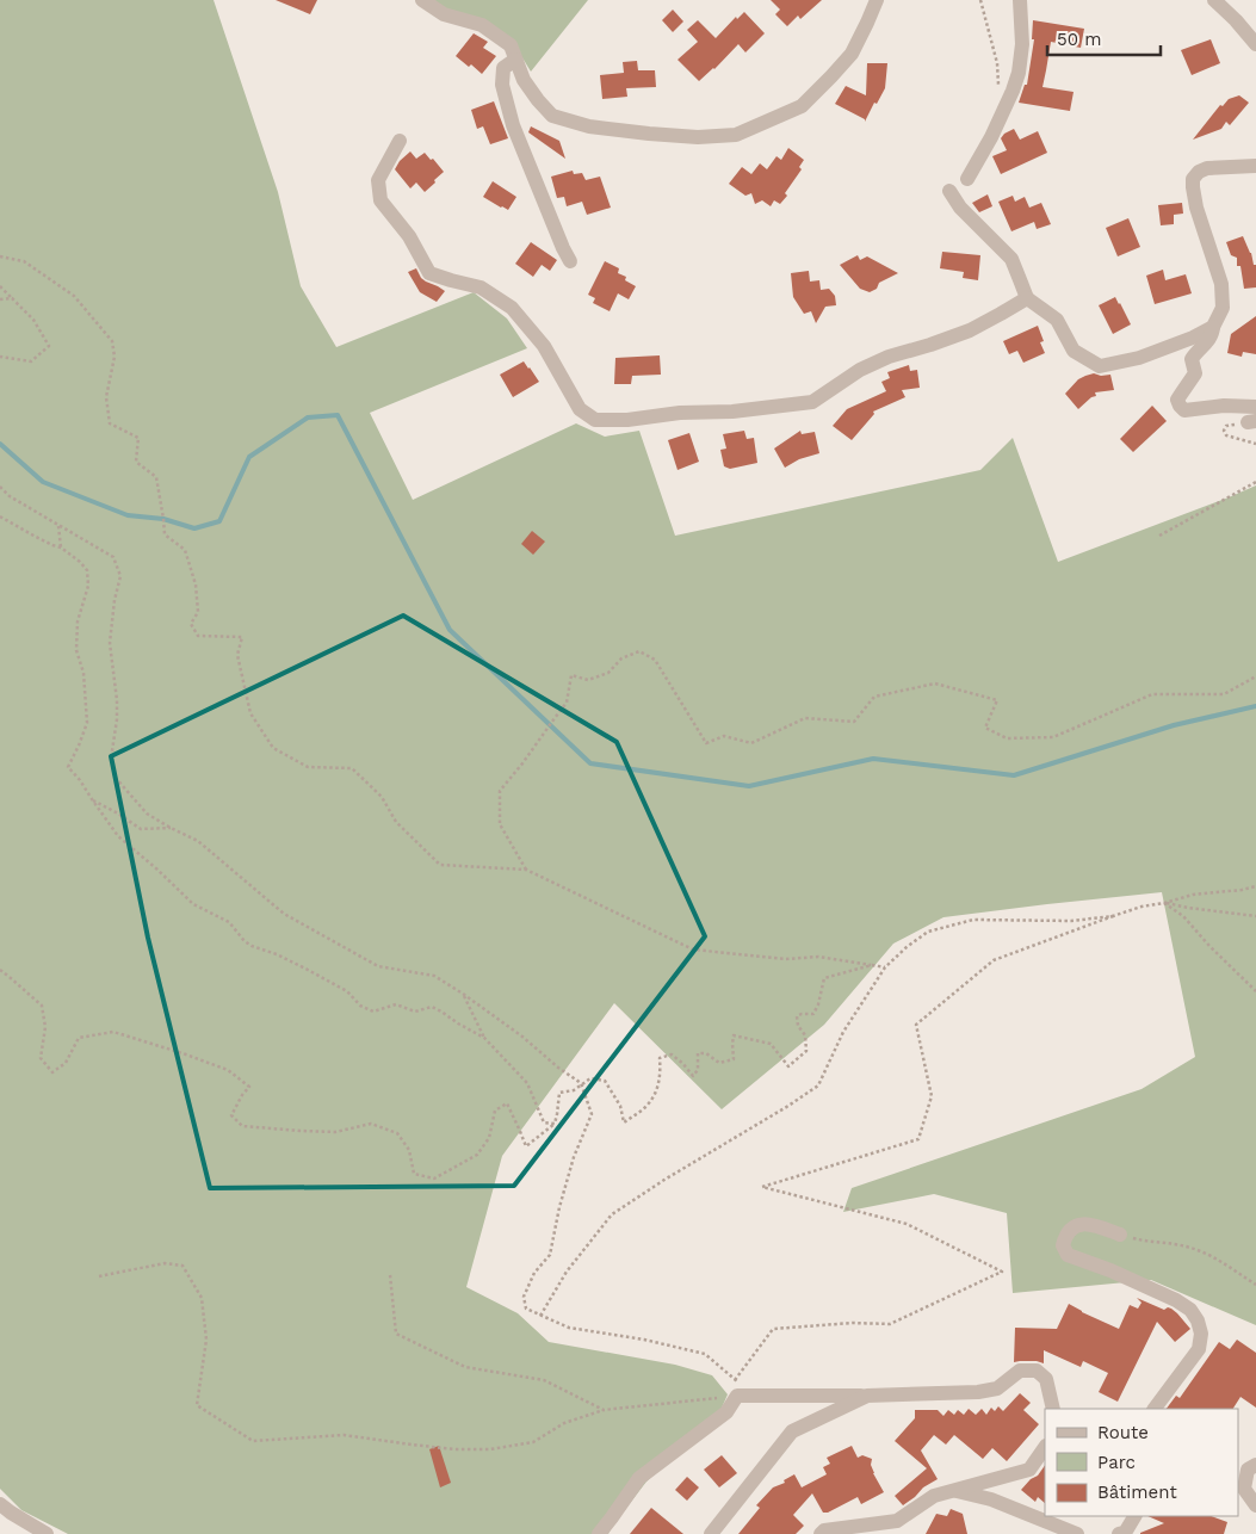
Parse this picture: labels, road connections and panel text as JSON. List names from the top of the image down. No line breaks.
{"legend":["Route","Parc","Bâtiment"],"scale_bar":"50 m"}
